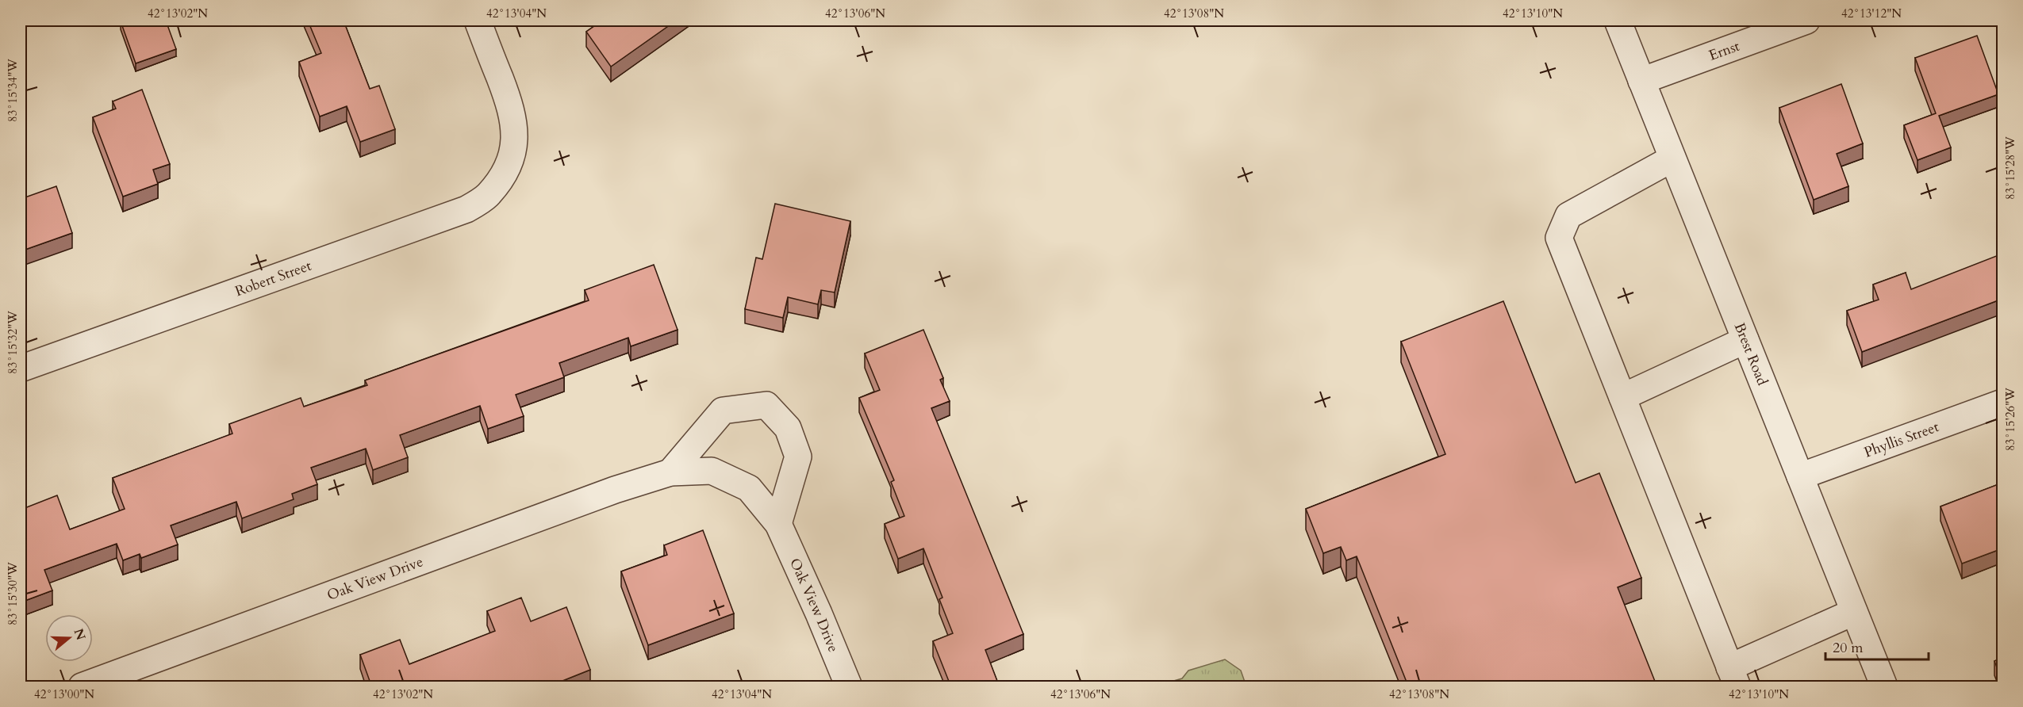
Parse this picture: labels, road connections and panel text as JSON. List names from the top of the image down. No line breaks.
{"streets":{"street":["Ernst","Robert Street","Brest Road","Phyllis Street","Oak View Drive"]},"crossings":[["Ernst","Brest Road"],["Brest Road","Phyllis Street"]],"scale_bar":"20 m","north":"right","coordinates":["42°13'02\"N","42°13'04\"N","42°13'06\"N","42°13'08\"N","42°13'10\"N","42°13'12\"N","83°15'34\"W","83°15'28\"W","83°15'32\"W","83°15'26\"W","83°15'30\"W","42°13'00\"N"]}
